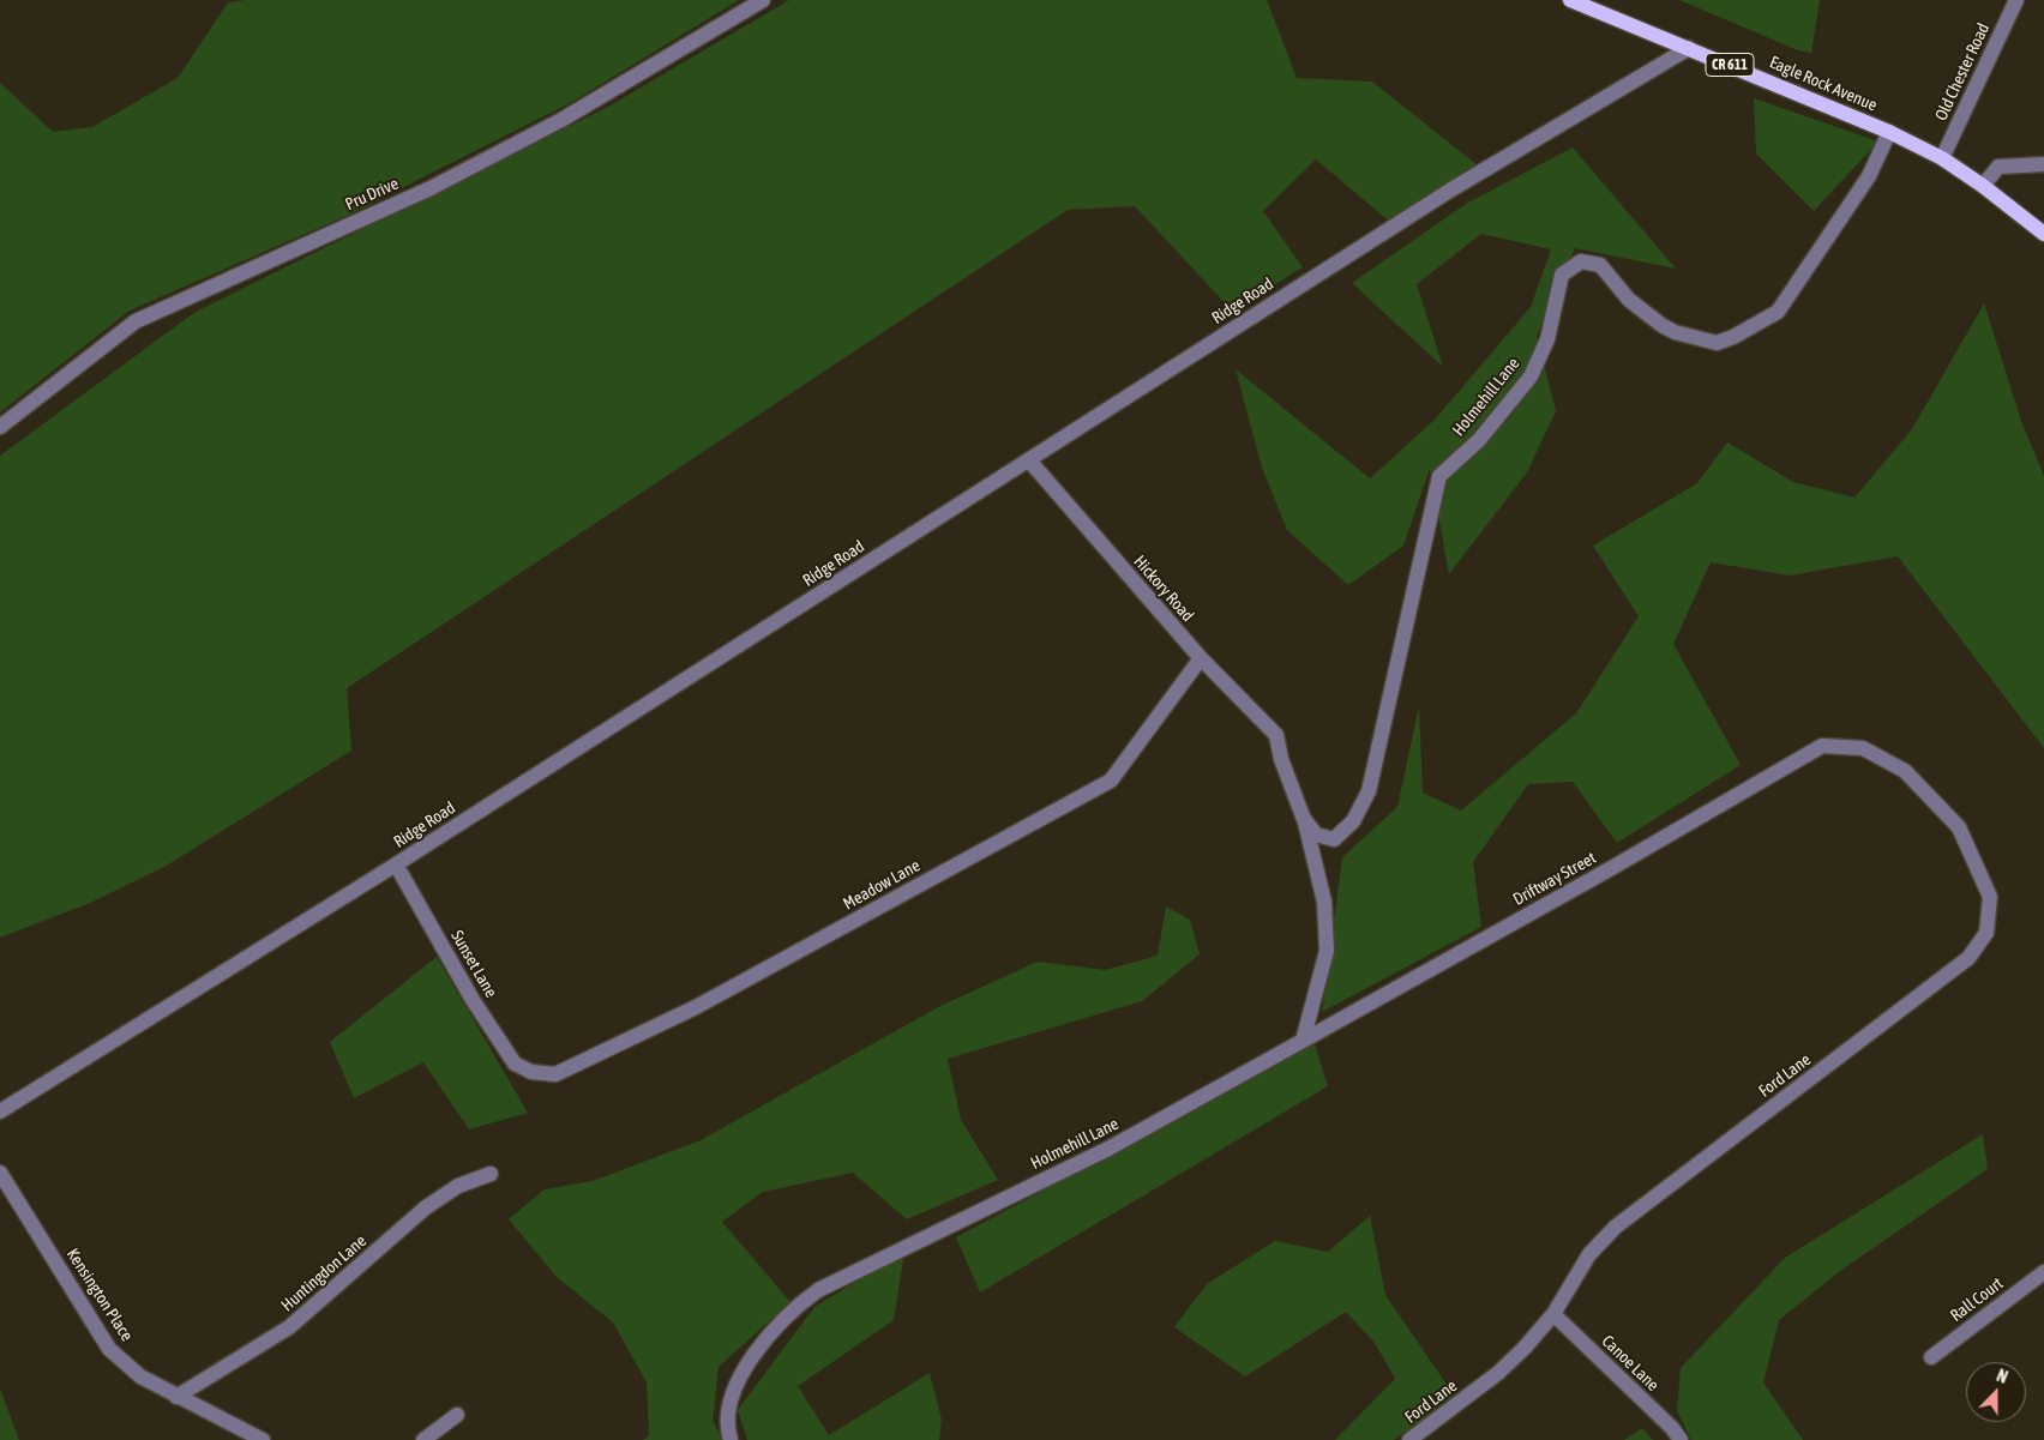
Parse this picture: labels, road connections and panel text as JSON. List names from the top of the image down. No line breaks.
{"streets":{"main road":["CR 611","Eagle Rock Avenue"],"street":["Old Chester Road","Pru Drive","Ridge Road","Holmehill Lane","Hickory Road","Driftway Street","Meadow Lane","Sunset Lane","Ford Lane","Huntingdon Lane","Kensington Place","Rall Court","Canoe Lane"]},"crossings":[["Old Chester Road","Eagle Rock Avenue"],["Eagle Rock Avenue","Ridge Road"],["Eagle Rock Avenue","Holmehill Lane"],["Ridge Road","Hickory Road"],["Ridge Road","Sunset Lane"],["Holmehill Lane","Hickory Road"],["Holmehill Lane","Driftway Street"],["Hickory Road","Meadow Lane"],["Driftway Street","Ford Lane"],["Meadow Lane","Sunset Lane"],["Ford Lane","Canoe Lane"],["Huntingdon Lane","Kensington Place"]],"north":"top"}
